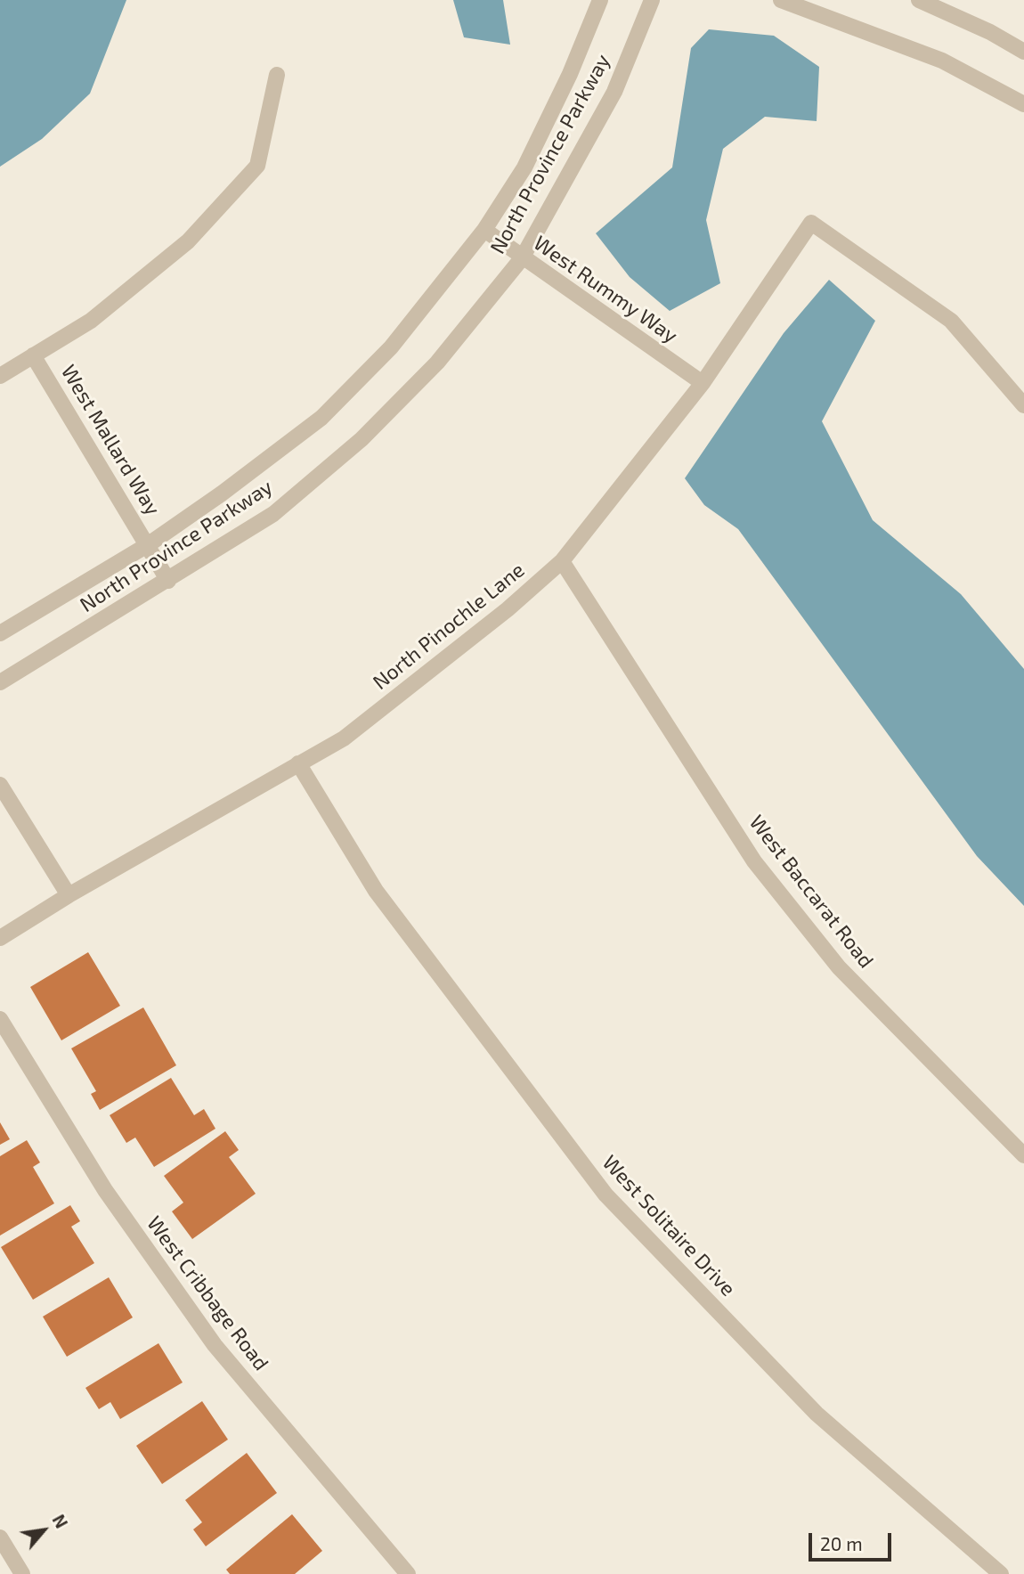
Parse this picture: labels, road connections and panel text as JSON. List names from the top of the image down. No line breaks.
{"streets":{"street":["North Province Parkway","West Rummy Way","West Mallard Way","North Pinochle Lane","West Baccarat Road","West Solitaire Drive","West Cribbage Road"]},"crossings":[["North Province Parkway","West Rummy Way"],["North Province Parkway","West Mallard Way"],["West Rummy Way","North Pinochle Lane"],["North Pinochle Lane","West Baccarat Road"],["North Pinochle Lane","West Solitaire Drive"]],"scale_bar":"20 m","north":"top right"}
